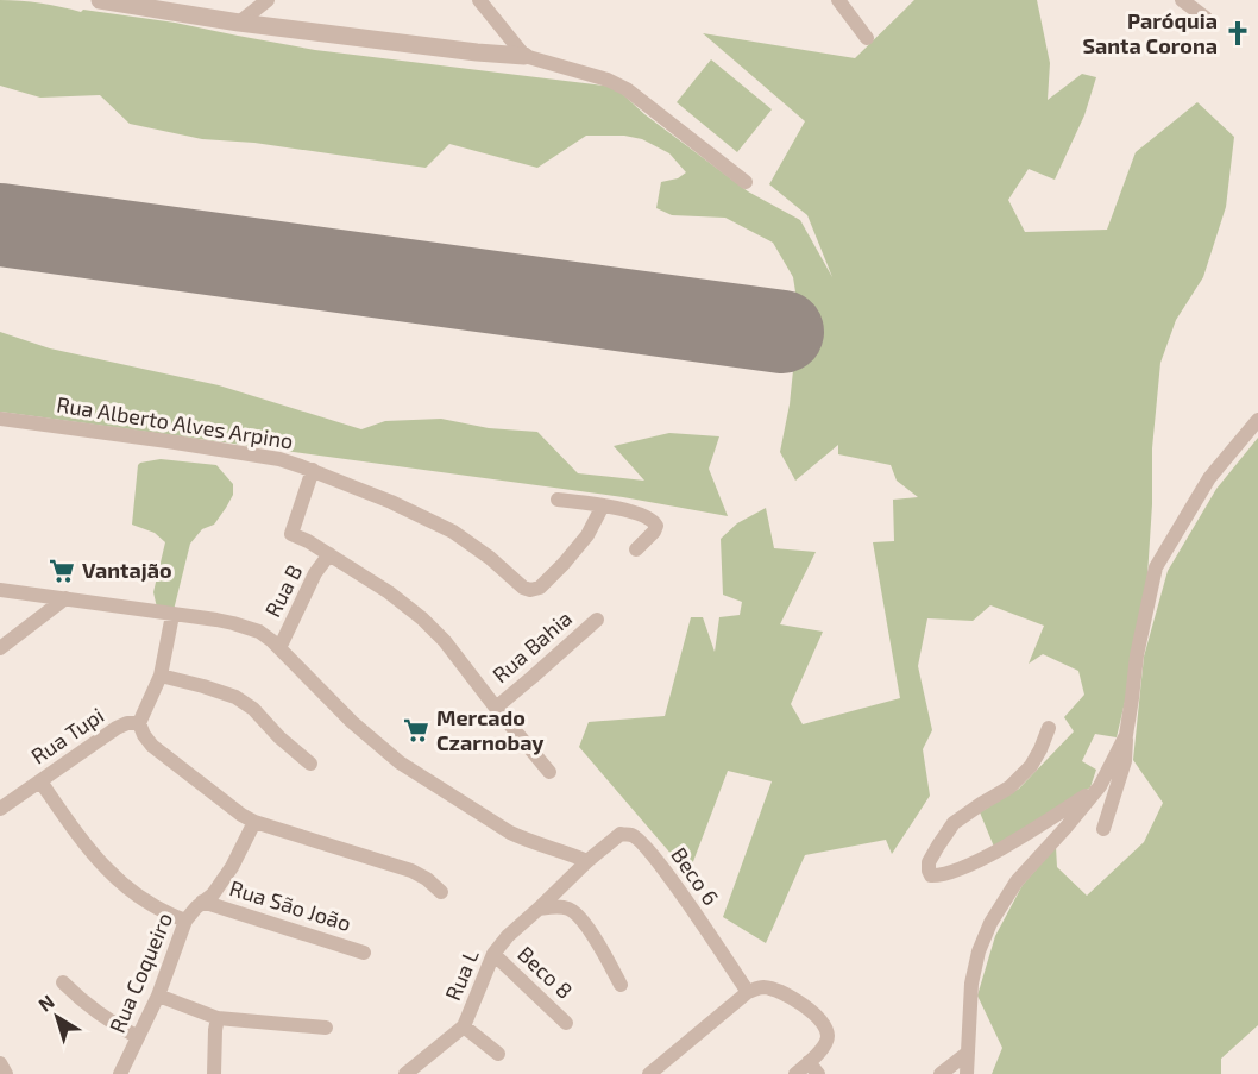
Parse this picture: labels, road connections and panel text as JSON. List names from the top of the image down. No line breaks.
{"streets":{"street":["Rua Alberto Alves Arpino","Rua B","Rua Bahia","Rua Tupi","Beco 6","Rua São João","Rua Coqueiro","Beco 8","Rua L"]},"crossings":[["Rua Alberto Alves Arpino","Rua B"],["Beco 6","Rua L"],["Rua São João","Rua Coqueiro"],["Beco 8","Rua L"]],"places":{"church":["Paróquia Santa Corona"],"supermarket":["Vantajão","Mercado Czarnobay"]},"north":"top left"}
